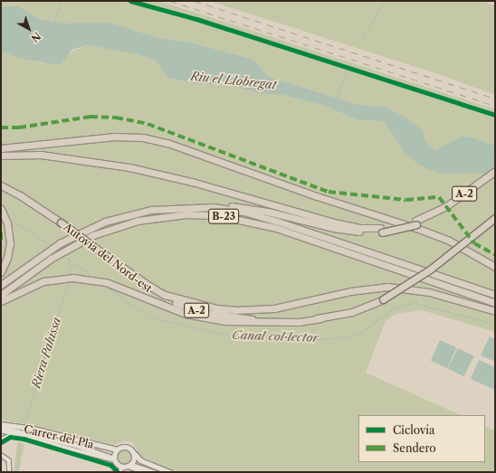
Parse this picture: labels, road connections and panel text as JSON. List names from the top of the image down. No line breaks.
{"streets":{"highway":["A-2","B-23","Autovia del Nord-est"],"main road":["Carrer del Pla"]},"crossings":[["A-2","Autovia del Nord-est"]],"water":["Riu el Llobregat","Canal col·lector","Riera Pahissa"],"legend":["Ciclovía","Sendero"],"north":"bottom right"}
